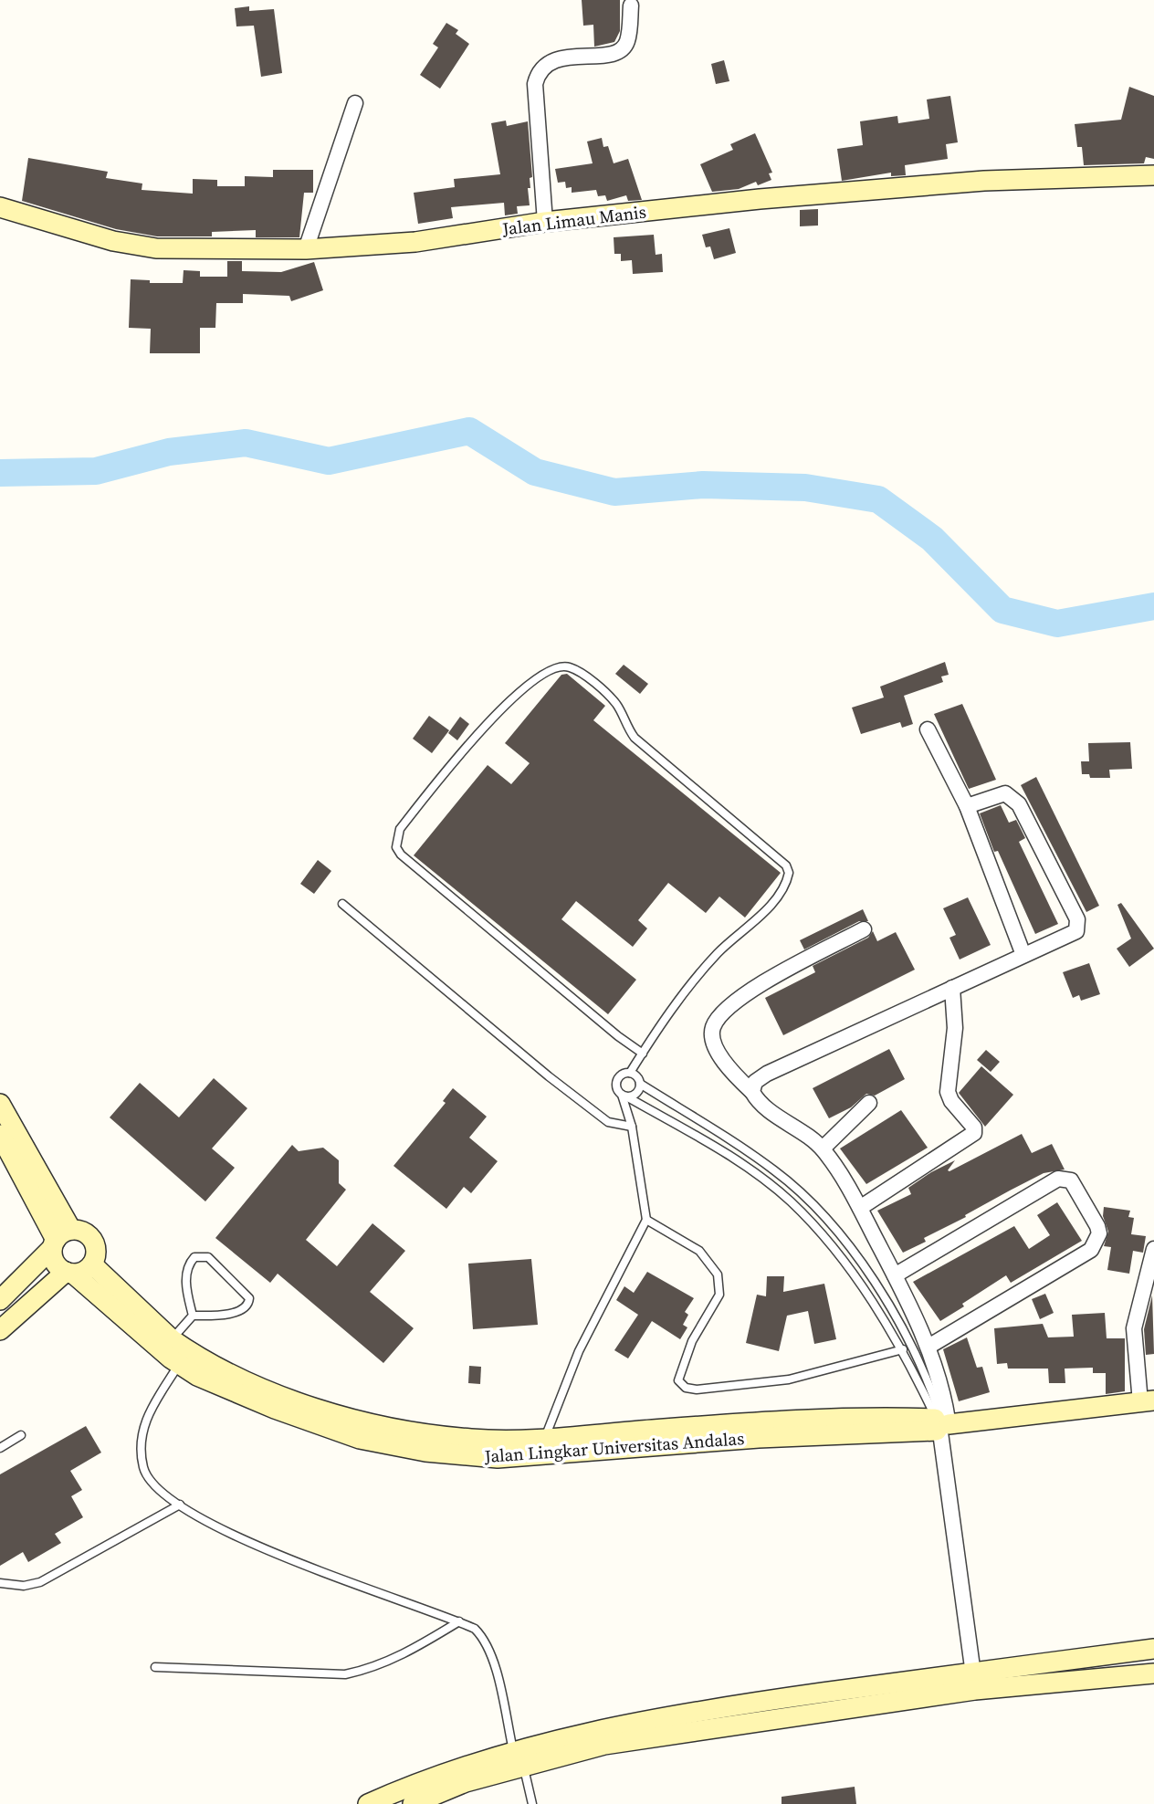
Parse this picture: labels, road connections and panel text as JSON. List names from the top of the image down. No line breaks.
{"streets":{"street":["Jalan Limau Manis","Jalan Lingkar Universitas Andalas"]}}
